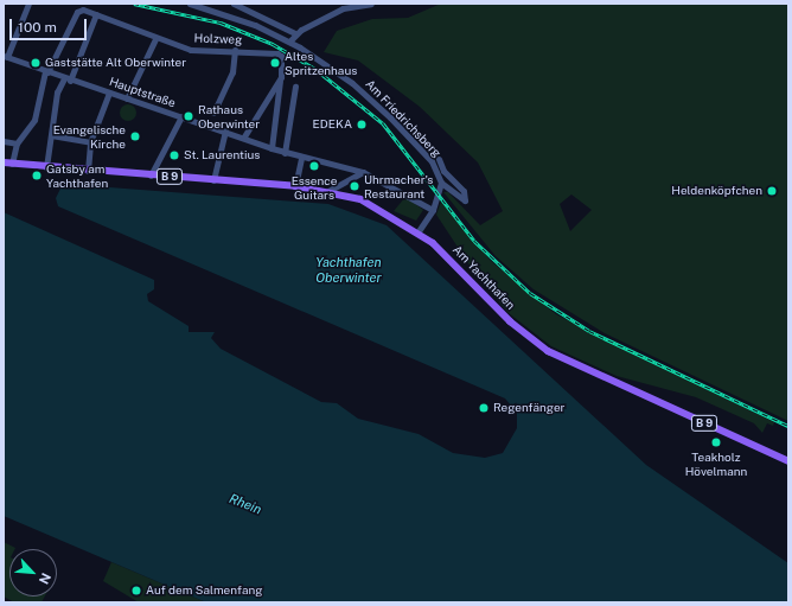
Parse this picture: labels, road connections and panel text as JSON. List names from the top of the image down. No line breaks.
{"streets":{"main road":["B 9","Am Yachthafen"],"street":["Holzweg","Hauptstraße","Am Friedrichsberg"]},"crossings":[["Holzweg","Hauptstraße"]],"water":["Yachthafen Oberwinter","Rhein"],"places":["Gaststätte Alt Oberwinter","Altes Spritzenhaus","Rathaus Oberwinter","EDEKA","Evangelische Kirche","St. Laurentius","Essence Guitars","Gatsby am Yachthafen","Uhrmacher's Restaurant","Heldenköpfchen","Regenfänger","Teakholz Hövelmann","Auf dem Salmenfang"],"scale_bar":"100 m","north":"bottom right"}
